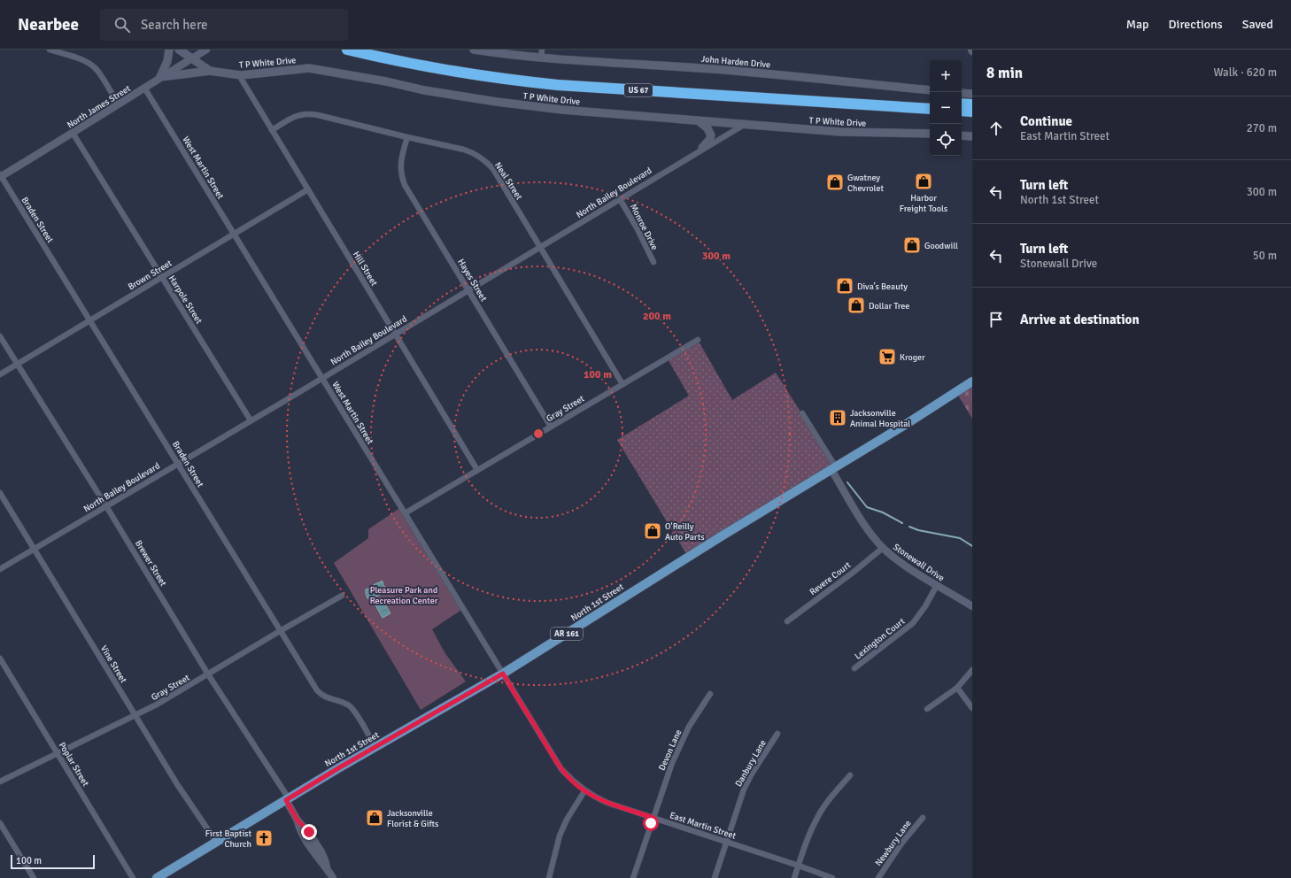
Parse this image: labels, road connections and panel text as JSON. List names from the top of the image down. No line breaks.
{"streets":{"highway":["US 67"],"main road":["John Harden Drive","T P White Drive","North 1st Street","AR 161"],"street":["North James Street","West Martin Street","Neal Street","North Bailey Boulevard","Braden Street","Monroe Drive","Hill Street","Brown Street","Hayes Street","Harpole Street","Gray Street","Stonewall Drive","Brewer Street","Revere Court","Lexington Court","Vine Street","Devon Lane","Danbury Lane","Poplar Street","East Martin Street","Newbury Lane"]},"crossings":[["T P White Drive","North James Street"],["T P White Drive","North Bailey Boulevard"],["T P White Drive","Hill Street"],["North James Street","West Martin Street"],["North James Street","Braden Street"],["North James Street","Harpole Street"],["West Martin Street","North Bailey Boulevard"],["West Martin Street","Brown Street"],["West Martin Street","Gray Street"],["West Martin Street","North 1st Street"],["West Martin Street","East Martin Street"],["Neal Street","North Bailey Boulevard"],["Neal Street","Hill Street"],["Neal Street","Hayes Street"],["Neal Street","Gray Street"],["North Bailey Boulevard","Braden Street"],["North Bailey Boulevard","Monroe Drive"],["North Bailey Boulevard","Hill Street"],["North Bailey Boulevard","Hayes Street"],["North Bailey Boulevard","Harpole Street"],["North Bailey Boulevard","Brewer Street"],["North Bailey Boulevard","Vine Street"],["Braden Street","Brown Street"],["Braden Street","Gray Street"],["Braden Street","North 1st Street"],["Hill Street","Brown Street"],["Hill Street","Gray Street"],["Brown Street","Harpole Street"],["Brown Street","Brewer Street"],["Hayes Street","Gray Street"],["Gray Street","Brewer Street"],["Gray Street","Vine Street"],["Gray Street","Poplar Street"],["Stonewall Drive","Revere Court"],["Stonewall Drive","North 1st Street"],["Stonewall Drive","Lexington Court"],["Brewer Street","North 1st Street"],["North 1st Street","Vine Street"],["North 1st Street","East Martin Street"],["Devon Lane","East Martin Street"],["Danbury Lane","East Martin Street"]],"parks":["Pleasure Park and Recreation Center"],"places":{"shop":["Harbor Freight Tools","Gwatney Chevrolet","Goodwill","Diva’s Beauty","Dollar Tree","O'Reilly Auto Parts","Jacksonville Florist & Gifts"],"supermarket":["Kroger"],"building":["Jacksonville Animal Hospital"],"church":["First Baptist Church"]},"scale_bar":"100 m","page":{"header":"Nearbee","search":"Search here","nav":["Map","Directions","Saved"],"heading":["8 min","Walk · 620 m"],"map_buttons":["+","−"],"list":[["Continue","East Martin Street","270 m"],["Turn left","North 1st Street","300 m"],["Turn left","Stonewall Drive","50 m"],"Arrive at destination"],"scale":"100 m"},"rings":["300 m","200 m","100 m"]}
